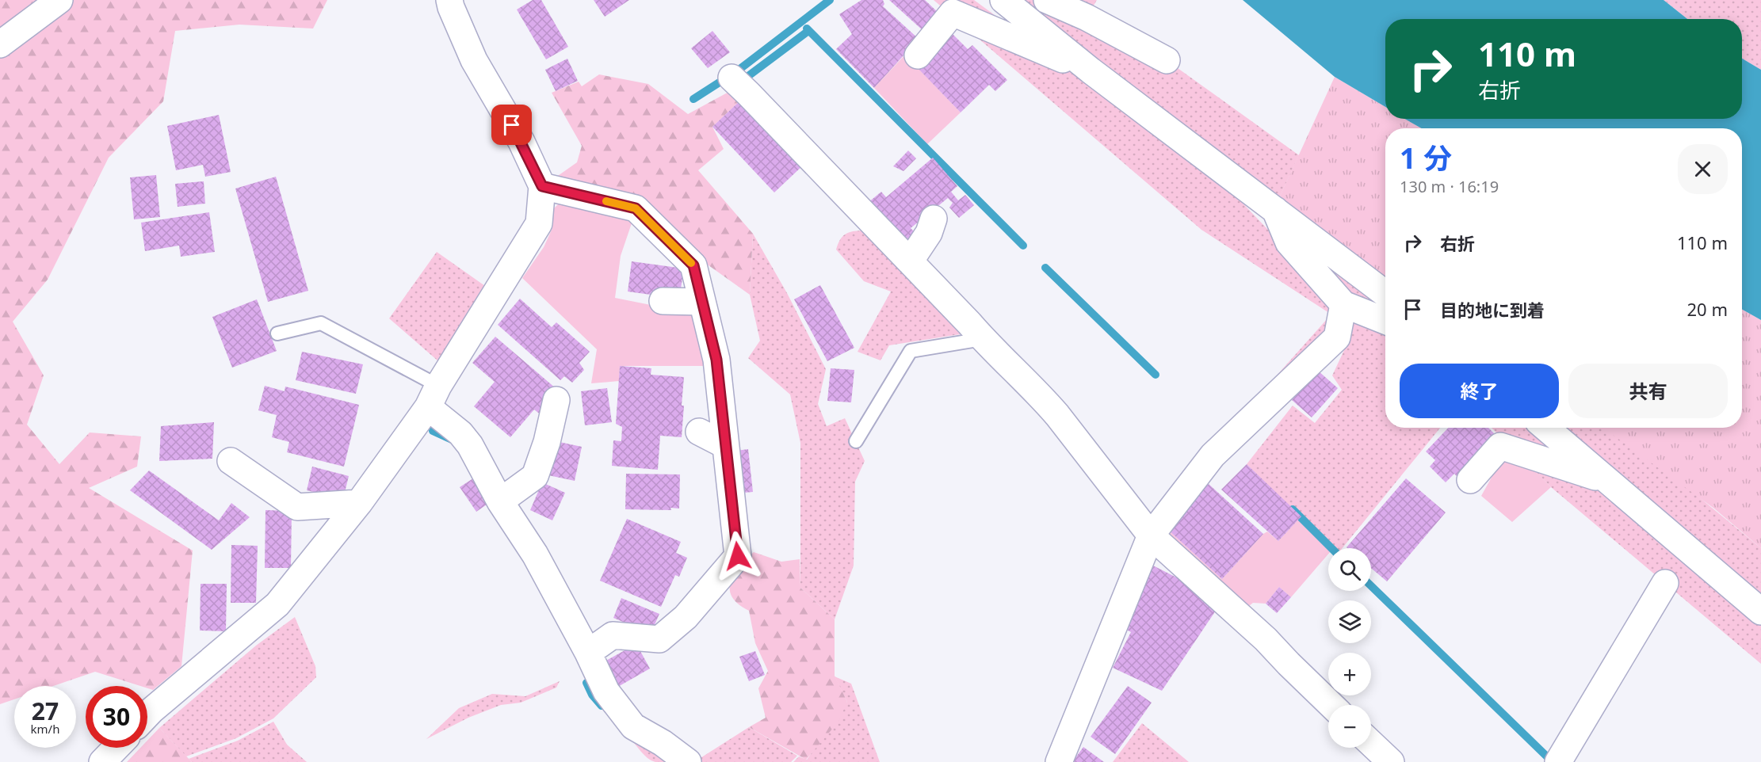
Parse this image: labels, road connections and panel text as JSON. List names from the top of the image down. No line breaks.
{"page":{"turn":["110 m","右折"],"heading":["1 分","130 m · 16:19"],"list":[{"name":"右折","value":"110 m"},{"name":"目的地に到着","value":"20 m"}],"buttons":["終了","共有"],"map_buttons":["+","−"],"speed":"27 km/h","limit":"30"}}
